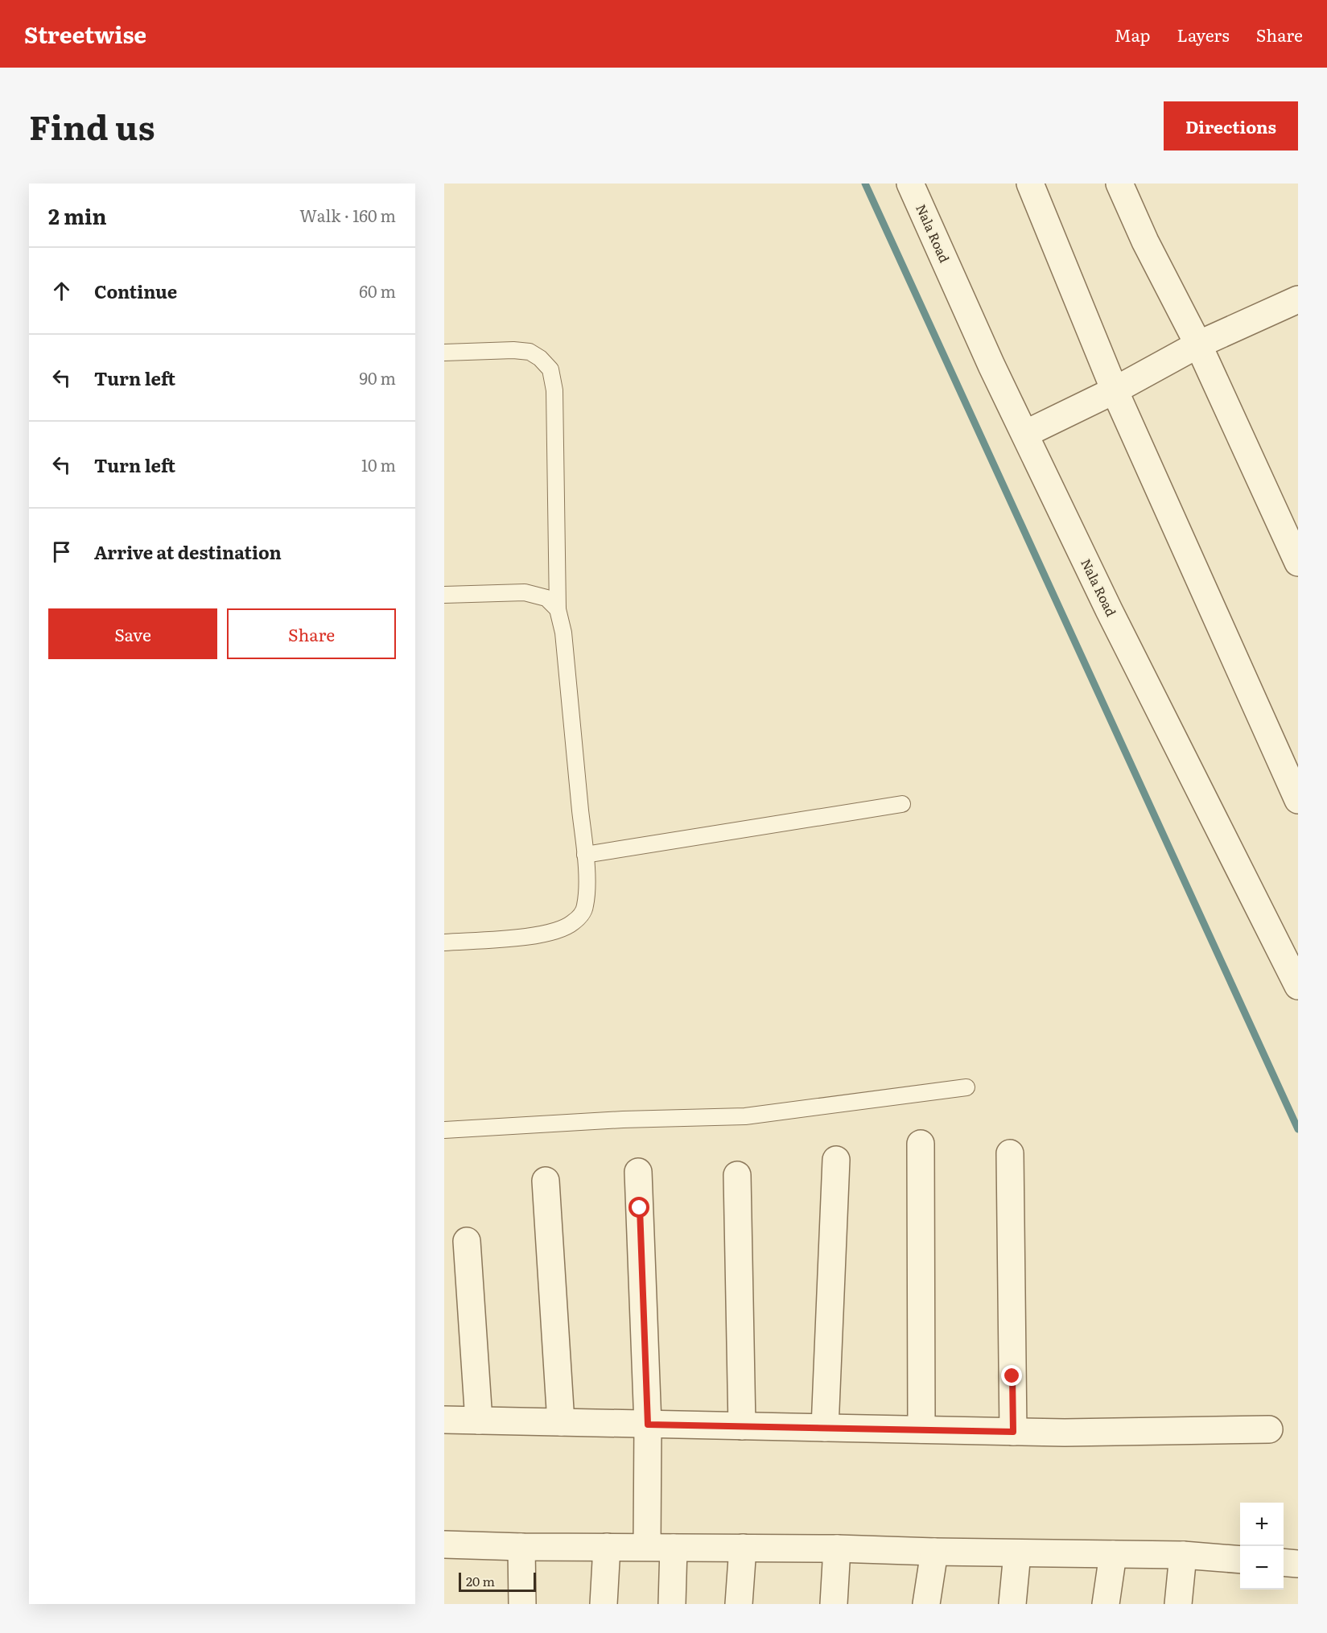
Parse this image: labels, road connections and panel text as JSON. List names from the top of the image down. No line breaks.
{"streets":{"street":["Nala Road"]},"scale_bar":"20 m","page":{"header":"Streetwise","nav":["Map","Layers","Share"],"title":"Find us","buttons":["Directions",["Save","Share"]],"heading":["2 min","Walk · 160 m"],"list":[["Continue","60 m"],["Turn left","90 m"],["Turn left","10 m"],"Arrive at destination"],"map_buttons":["+","−"],"scale":"20 m"}}
